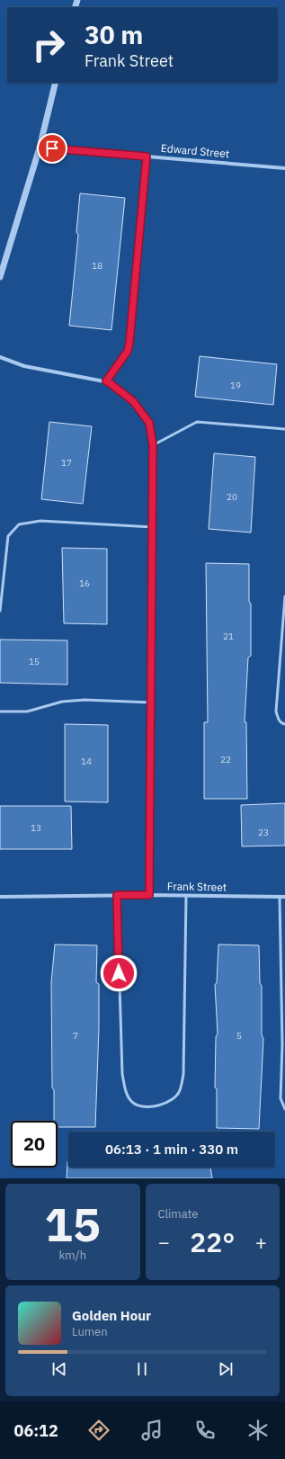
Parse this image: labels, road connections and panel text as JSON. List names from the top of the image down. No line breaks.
{"streets":{"street":["Edward Street","Frank Street"]},"house_numbers":["18","19","17","20","16","21","15","22","14","13","23","7","5"],"page":{"turn":["30 m","Frank Street"],"limit":"20","trip":"06:13 · 1 min · 330 m","tile":[["15","km/h"],"Climate"],"heat":["−","22°","+"],"song":["Golden Hour","Lumen"],"tabs":"06:12"}}
